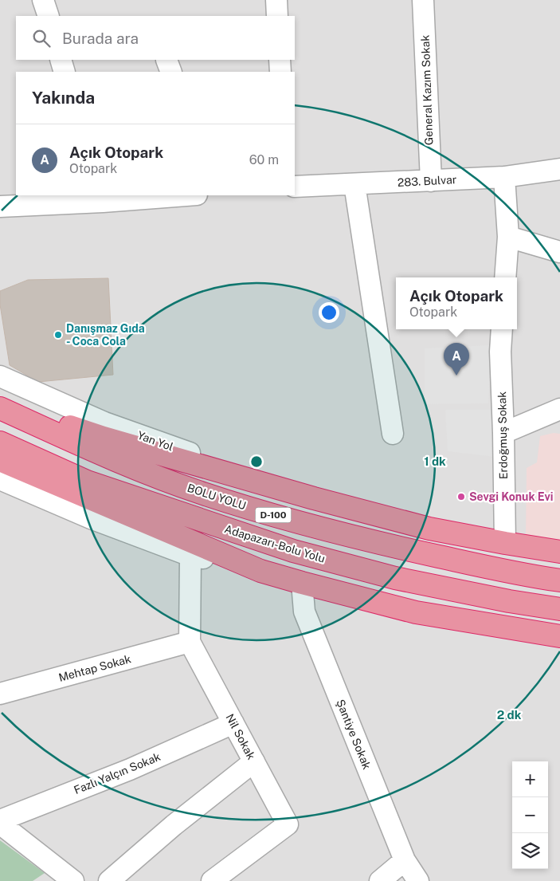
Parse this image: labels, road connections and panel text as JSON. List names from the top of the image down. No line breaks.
{"streets":{"highway":["BOLU YOLU","D-100","Adapazarı-Bolu Yolu"],"street":["General Kazım Sokak","283. Bulvar","Erdoğmuş Sokak","Yan Yol","Mehtap Sokak","Şantiye Sokak","Nil Sokak","Fazlı Yalçın Sokak"]},"crossings":[["General Kazım Sokak","283. Bulvar"],["Mehtap Sokak","Nil Sokak"],["Nil Sokak","Fazlı Yalçın Sokak"]],"places":["Danışmaz Gıda - Coca Cola","Sevgi Konuk Evi"],"page":{"search":"Burada ara","heading":"Yakında","list":[{"mark":"A","name":"Açık Otopark","note":"Otopark","value":"60 m"}],"popup":["Açık Otopark","Otopark"],"pins":"A","map_buttons":["+","−"]},"rings":["1 dk","2 dk"]}
